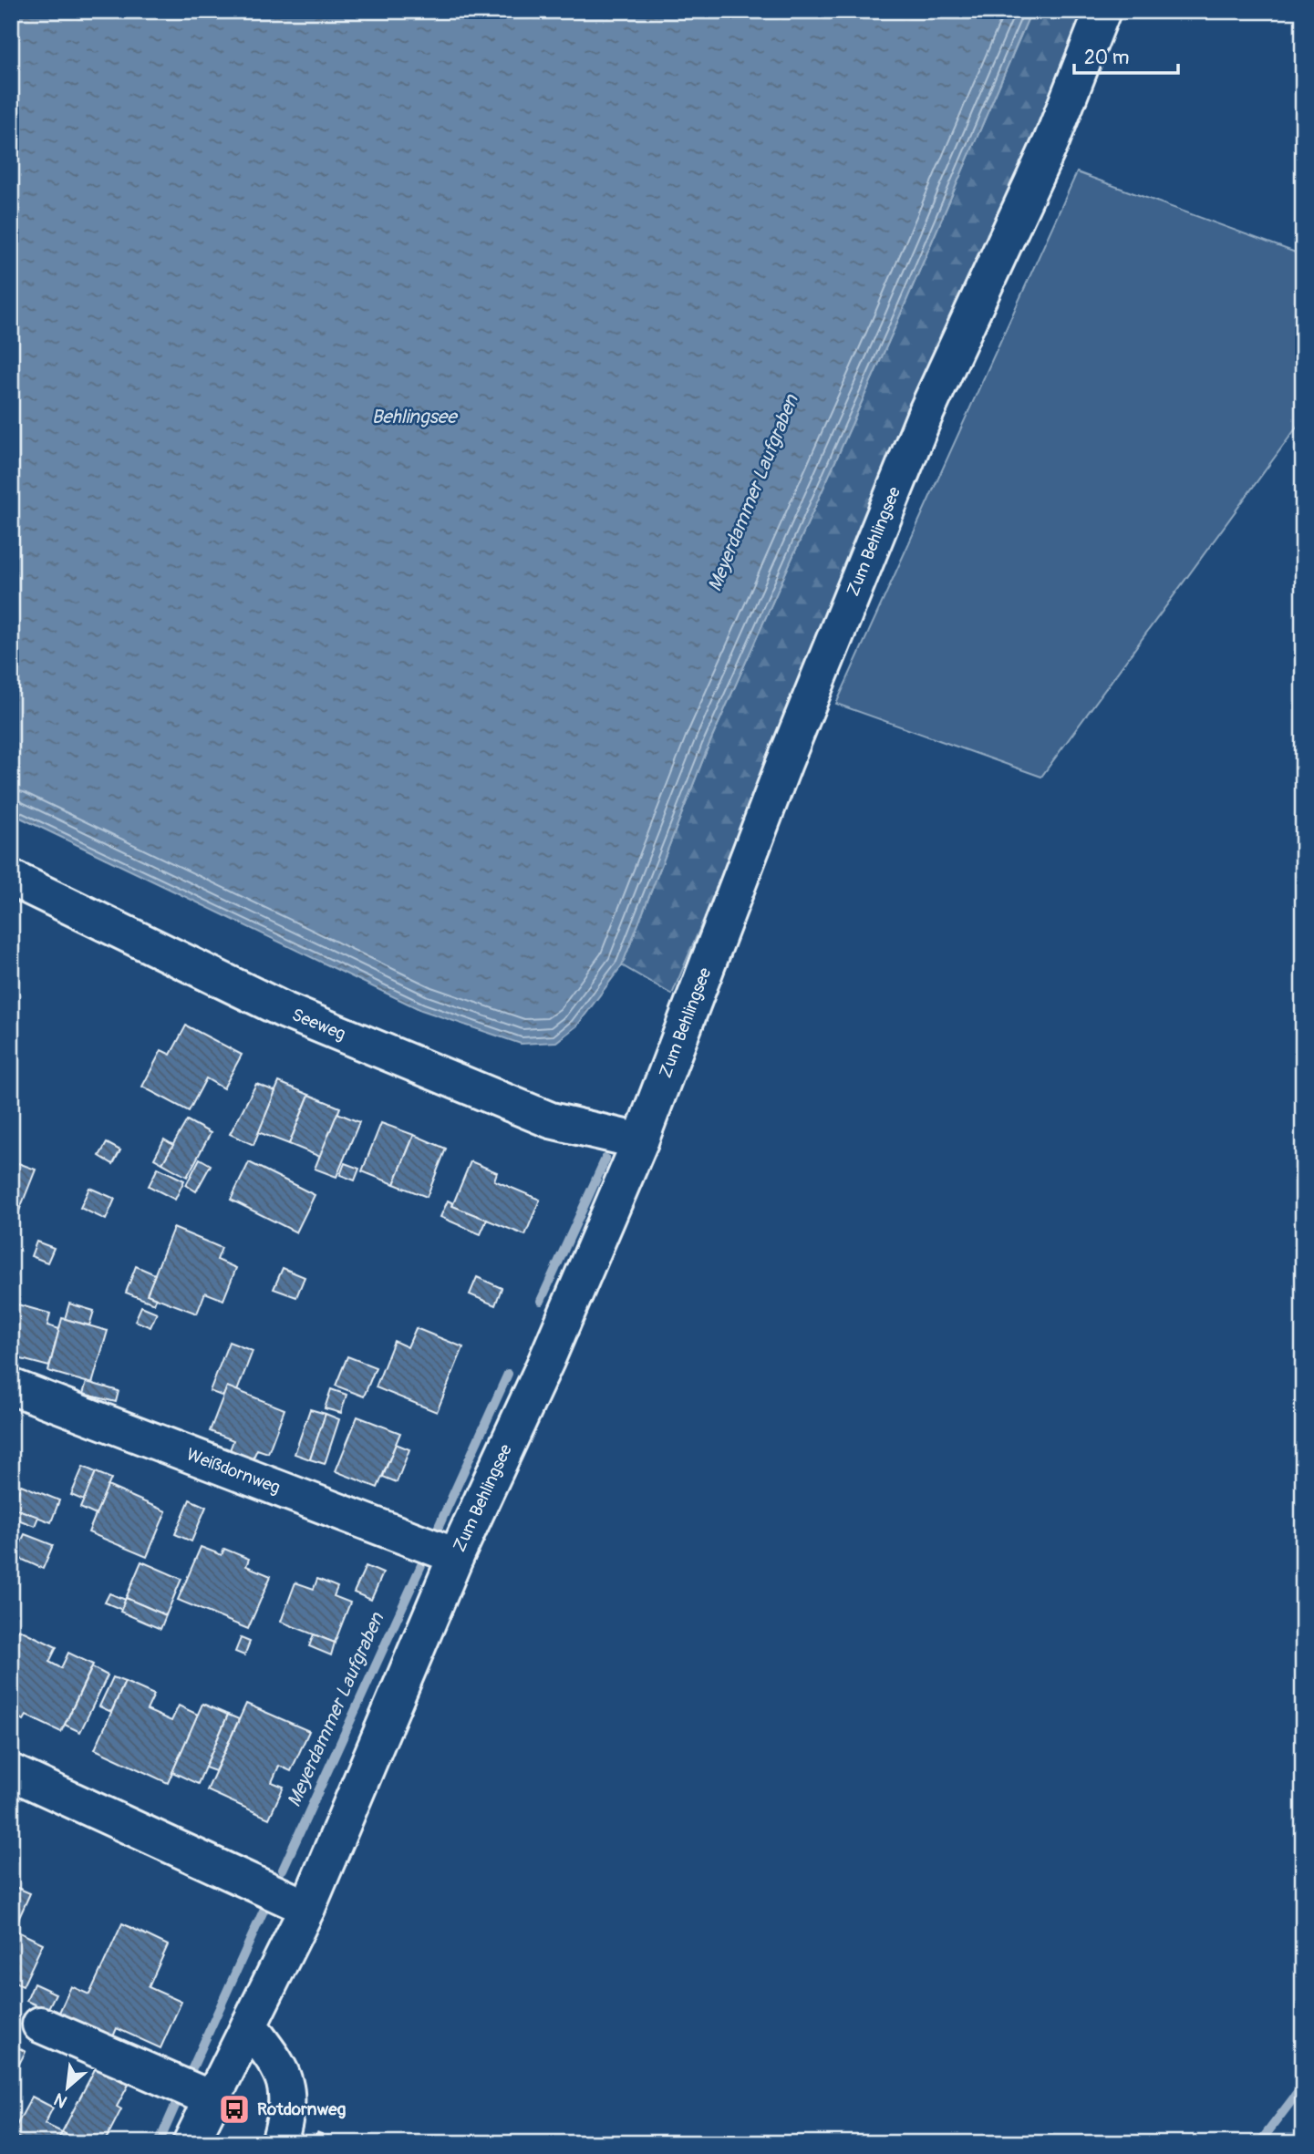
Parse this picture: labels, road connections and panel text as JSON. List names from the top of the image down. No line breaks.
{"streets":{"street":["Zum Behlingsee","Seeweg","Weißdornweg"]},"crossings":[["Zum Behlingsee","Seeweg"],["Zum Behlingsee","Weißdornweg"]],"water":["Behlingsee","Meyerdammer Laufgraben"],"places":{"bus stop":["Rotdornweg"]},"scale_bar":"20 m","north":"bottom left"}
